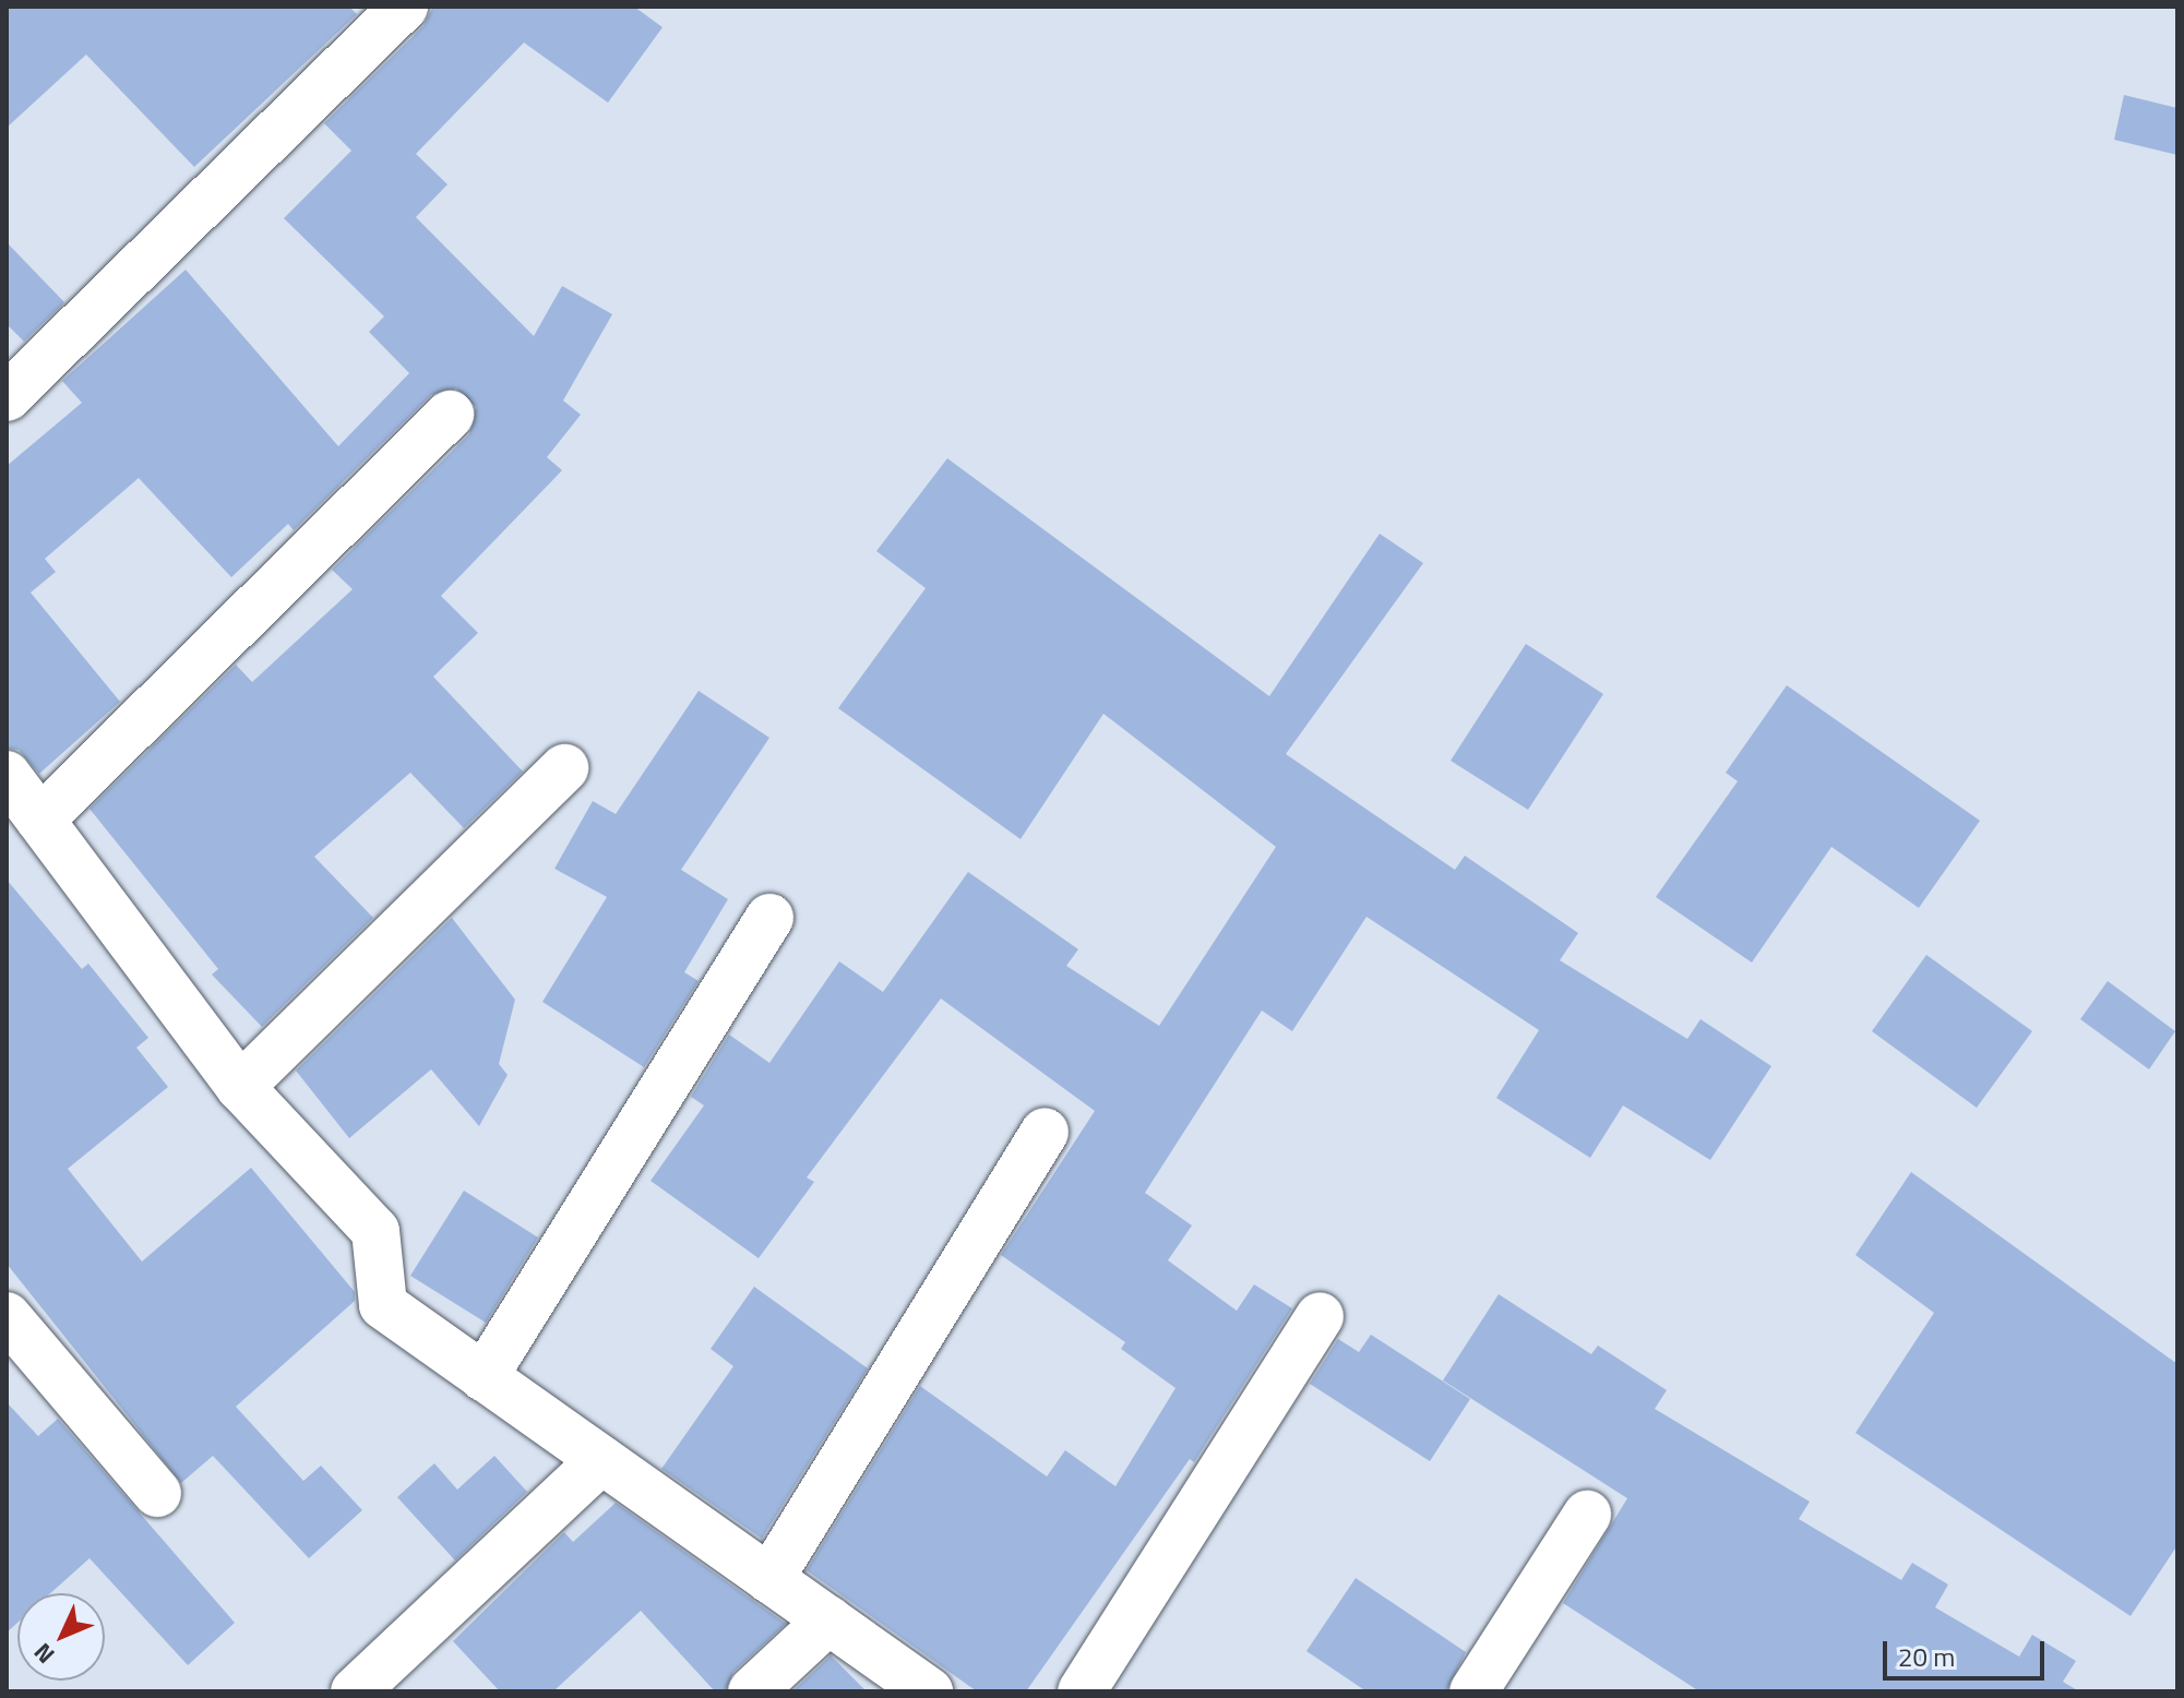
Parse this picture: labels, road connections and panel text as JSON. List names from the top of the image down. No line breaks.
{"scale_bar":"20 m","north":"bottom left"}
